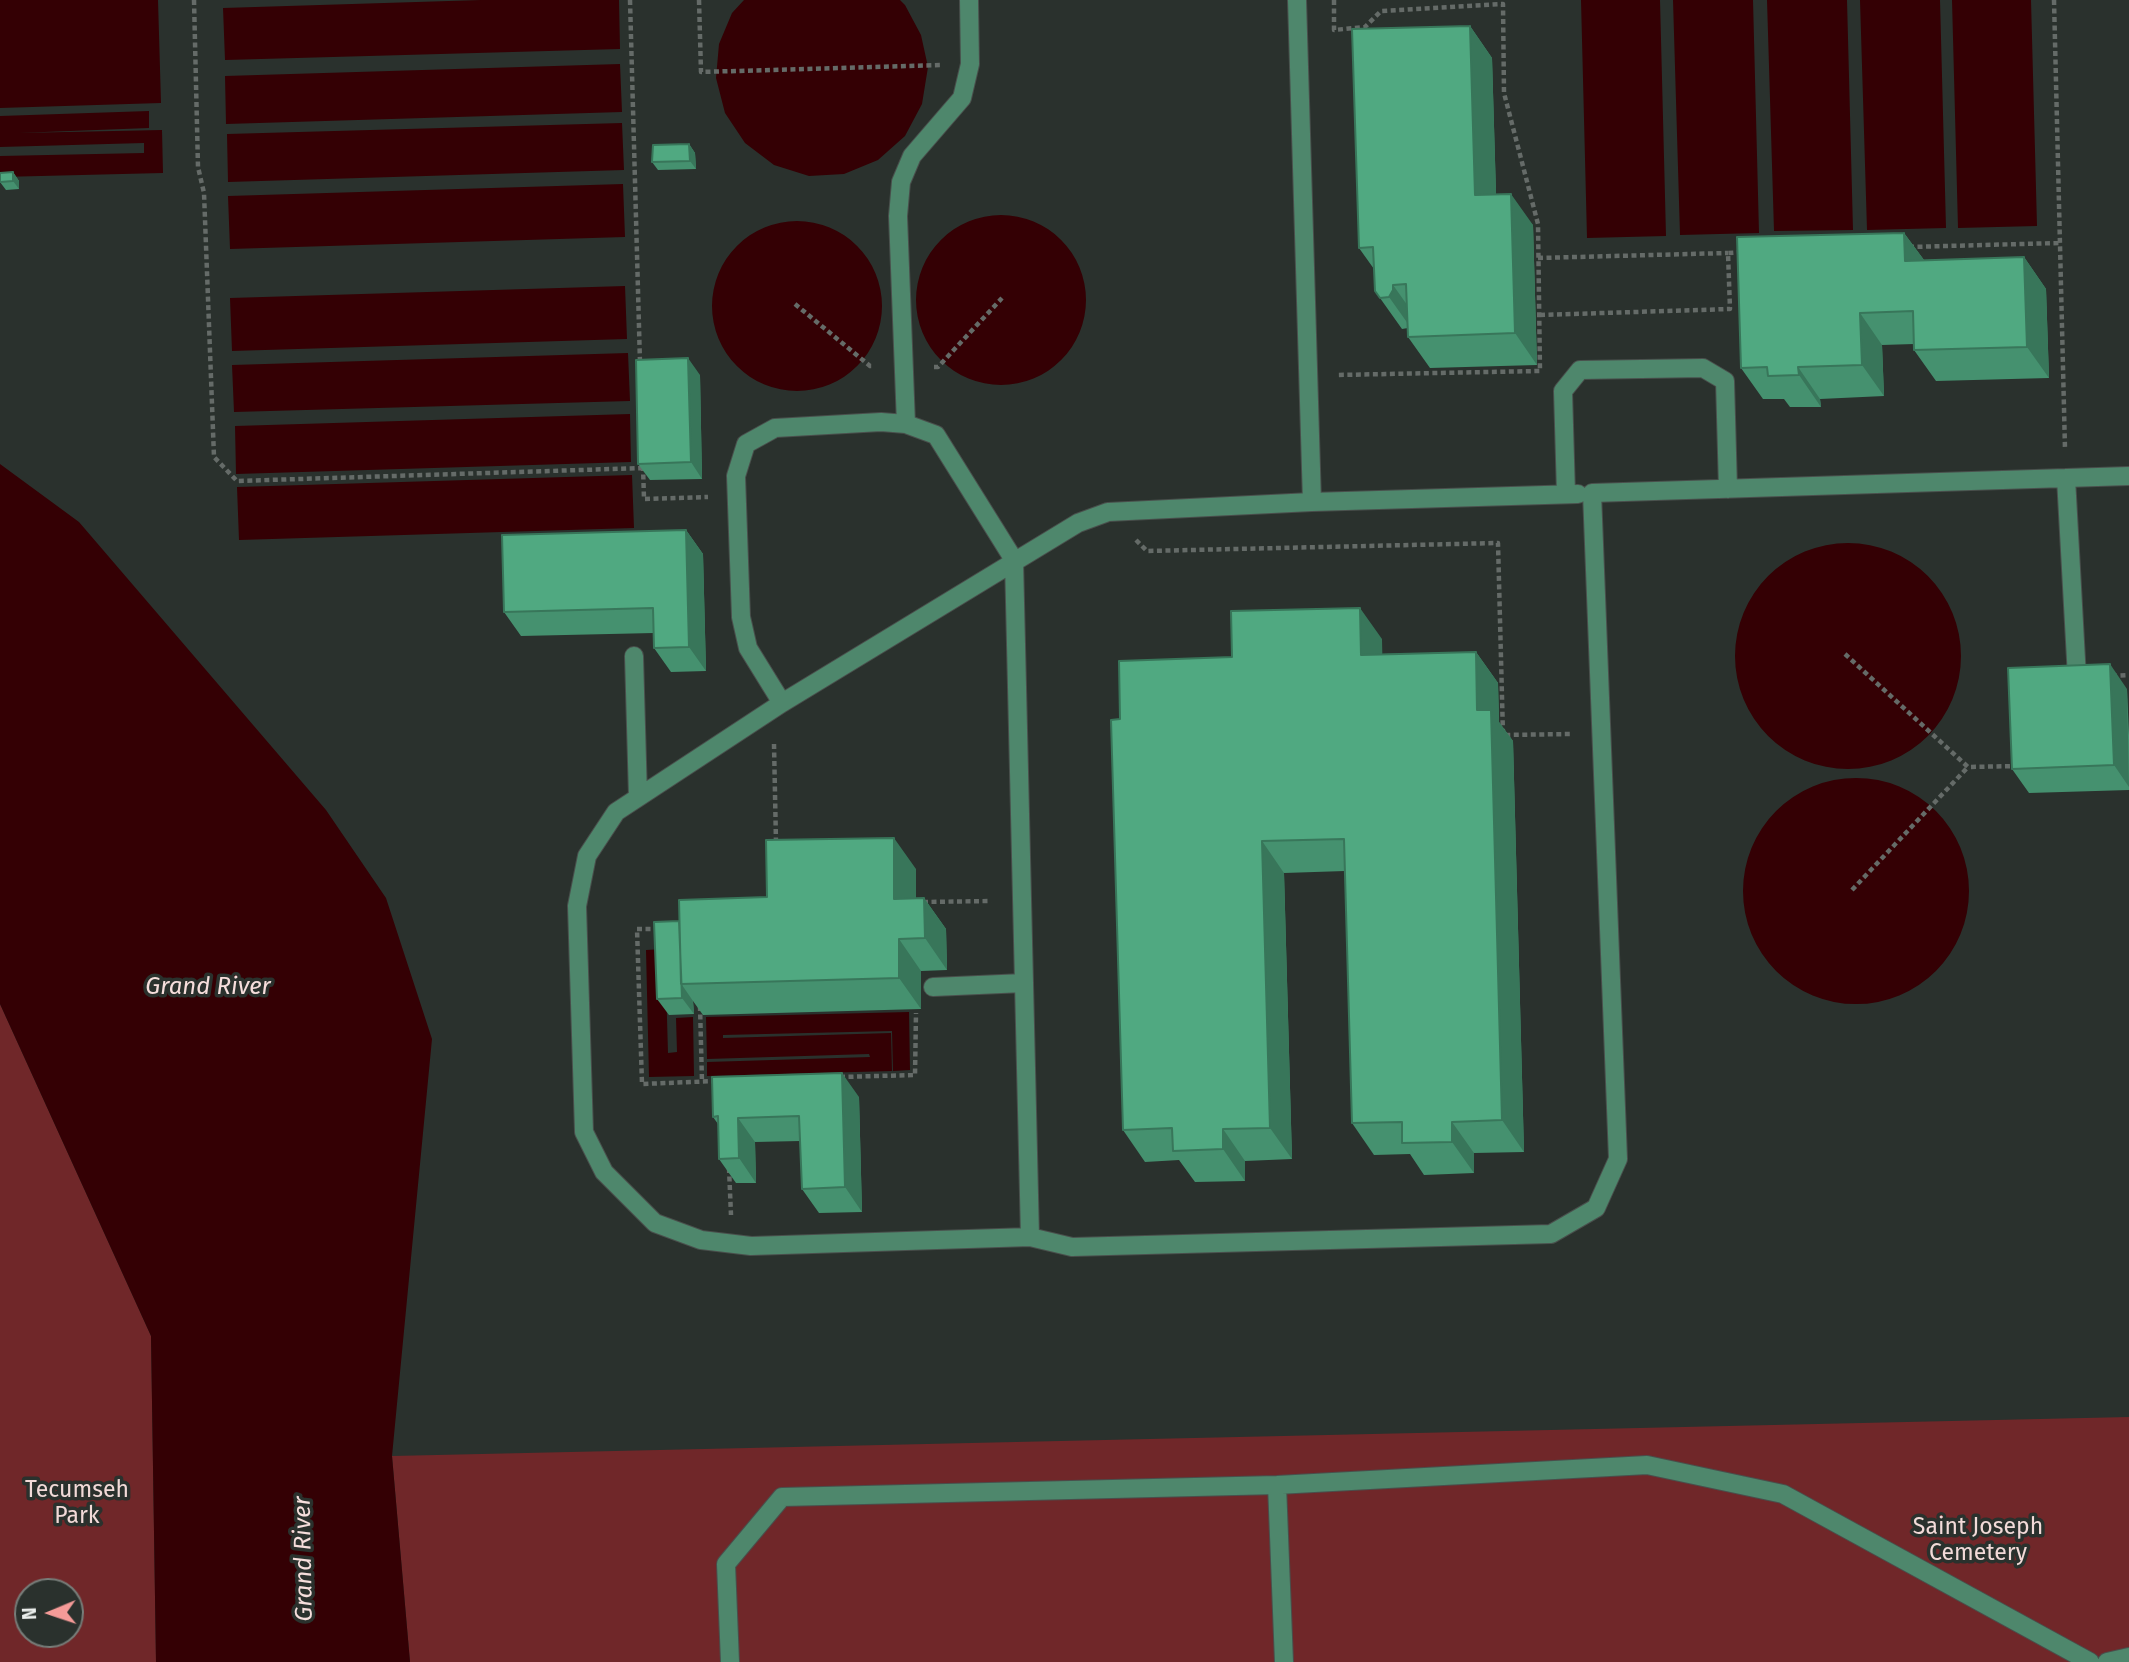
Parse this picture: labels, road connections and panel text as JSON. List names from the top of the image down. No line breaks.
{"water":["Grand River"],"parks":["Tecumseh Park","Saint Joseph Cemetery"],"north":"left"}
